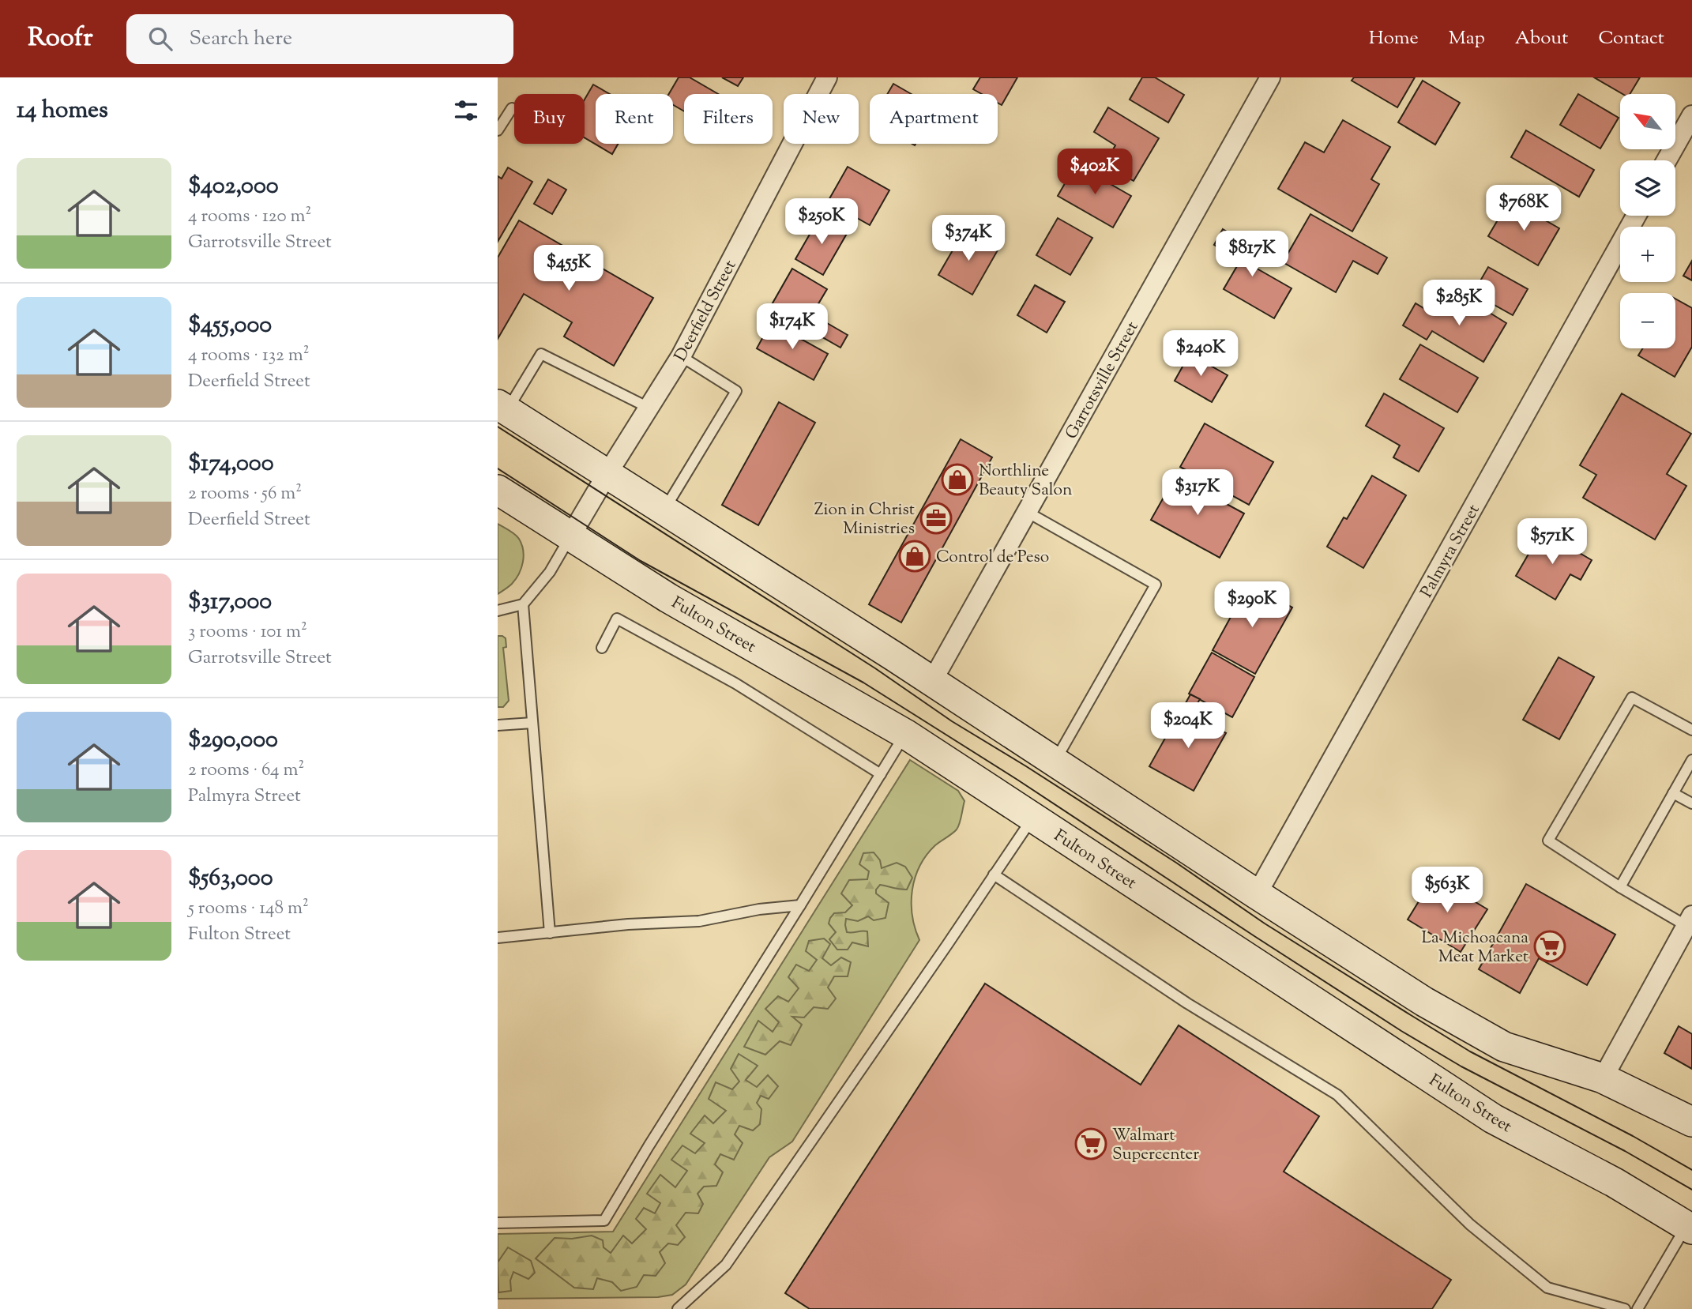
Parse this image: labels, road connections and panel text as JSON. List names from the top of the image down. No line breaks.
{"streets":{"main road":["Fulton Street"],"street":["Deerfield Street","Garrotsville Street","Palmyra Street"]},"crossings":[["Deerfield Street","Fulton Street"]],"places":{"shop":["Northline Beauty Salon","Control de Peso"],"office":["Zion in Christ Ministries"],"supermarket":["La Michoacana Meat Market","Walmart Supercenter"]},"north":"top left","page":{"header":"Roofr","search":"Search here","nav":["Home","Map","About","Contact"],"heading":"14 homes","map_buttons":["+","−"],"chip":["Buy","Rent","Filters","New","Apartment"],"list":[{"name":"$402,000","note":"4 rooms · 120 m² · Garrotsville Street"},{"name":"$455,000","note":"4 rooms · 132 m² · Deerfield Street"},{"name":"$174,000","note":"2 rooms · 56 m² · Deerfield Street"},{"name":"$317,000","note":"3 rooms · 101 m² · Garrotsville Street"},{"name":"$290,000","note":"2 rooms · 64 m² · Palmyra Street"},{"name":"$563,000","note":"5 rooms · 148 m² · Fulton Street"}],"price":["$402K","$768K","$250K","$374K","$817K","$455K","$285K","$174K","$240K","$317K","$571K","$290K","$204K","$563K"]}}
